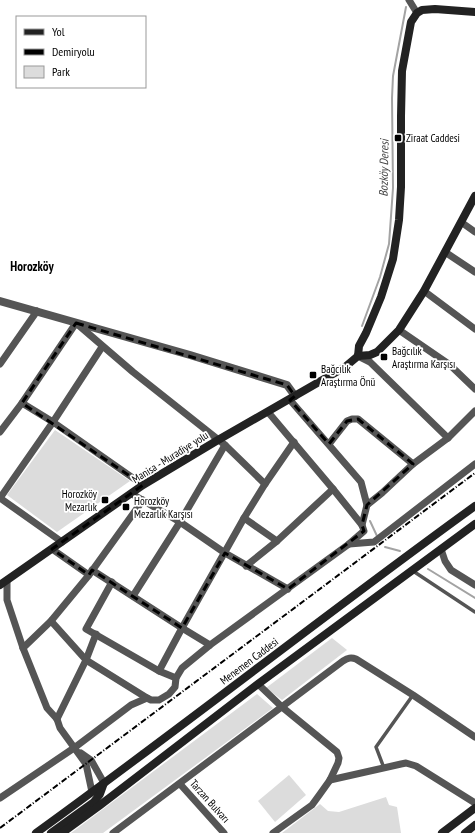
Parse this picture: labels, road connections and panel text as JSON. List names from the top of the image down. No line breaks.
{"streets":{"main road":["Manisa - Muradiye yolu","Menemen Caddesi"],"street":["Tarzan Bulvarı"]},"districts":["Horozköy"],"water":["Bozköy Deresi"],"places":{"transit":["Ziraat Caddesi","Bağcılık Araştırma Karşısı","Bağcılık Araştırma Önü","Horozköy Mezarlık","Horozköy Mezarlık Karşısı"]},"legend":["Yol","Demiryolu","Park"]}
